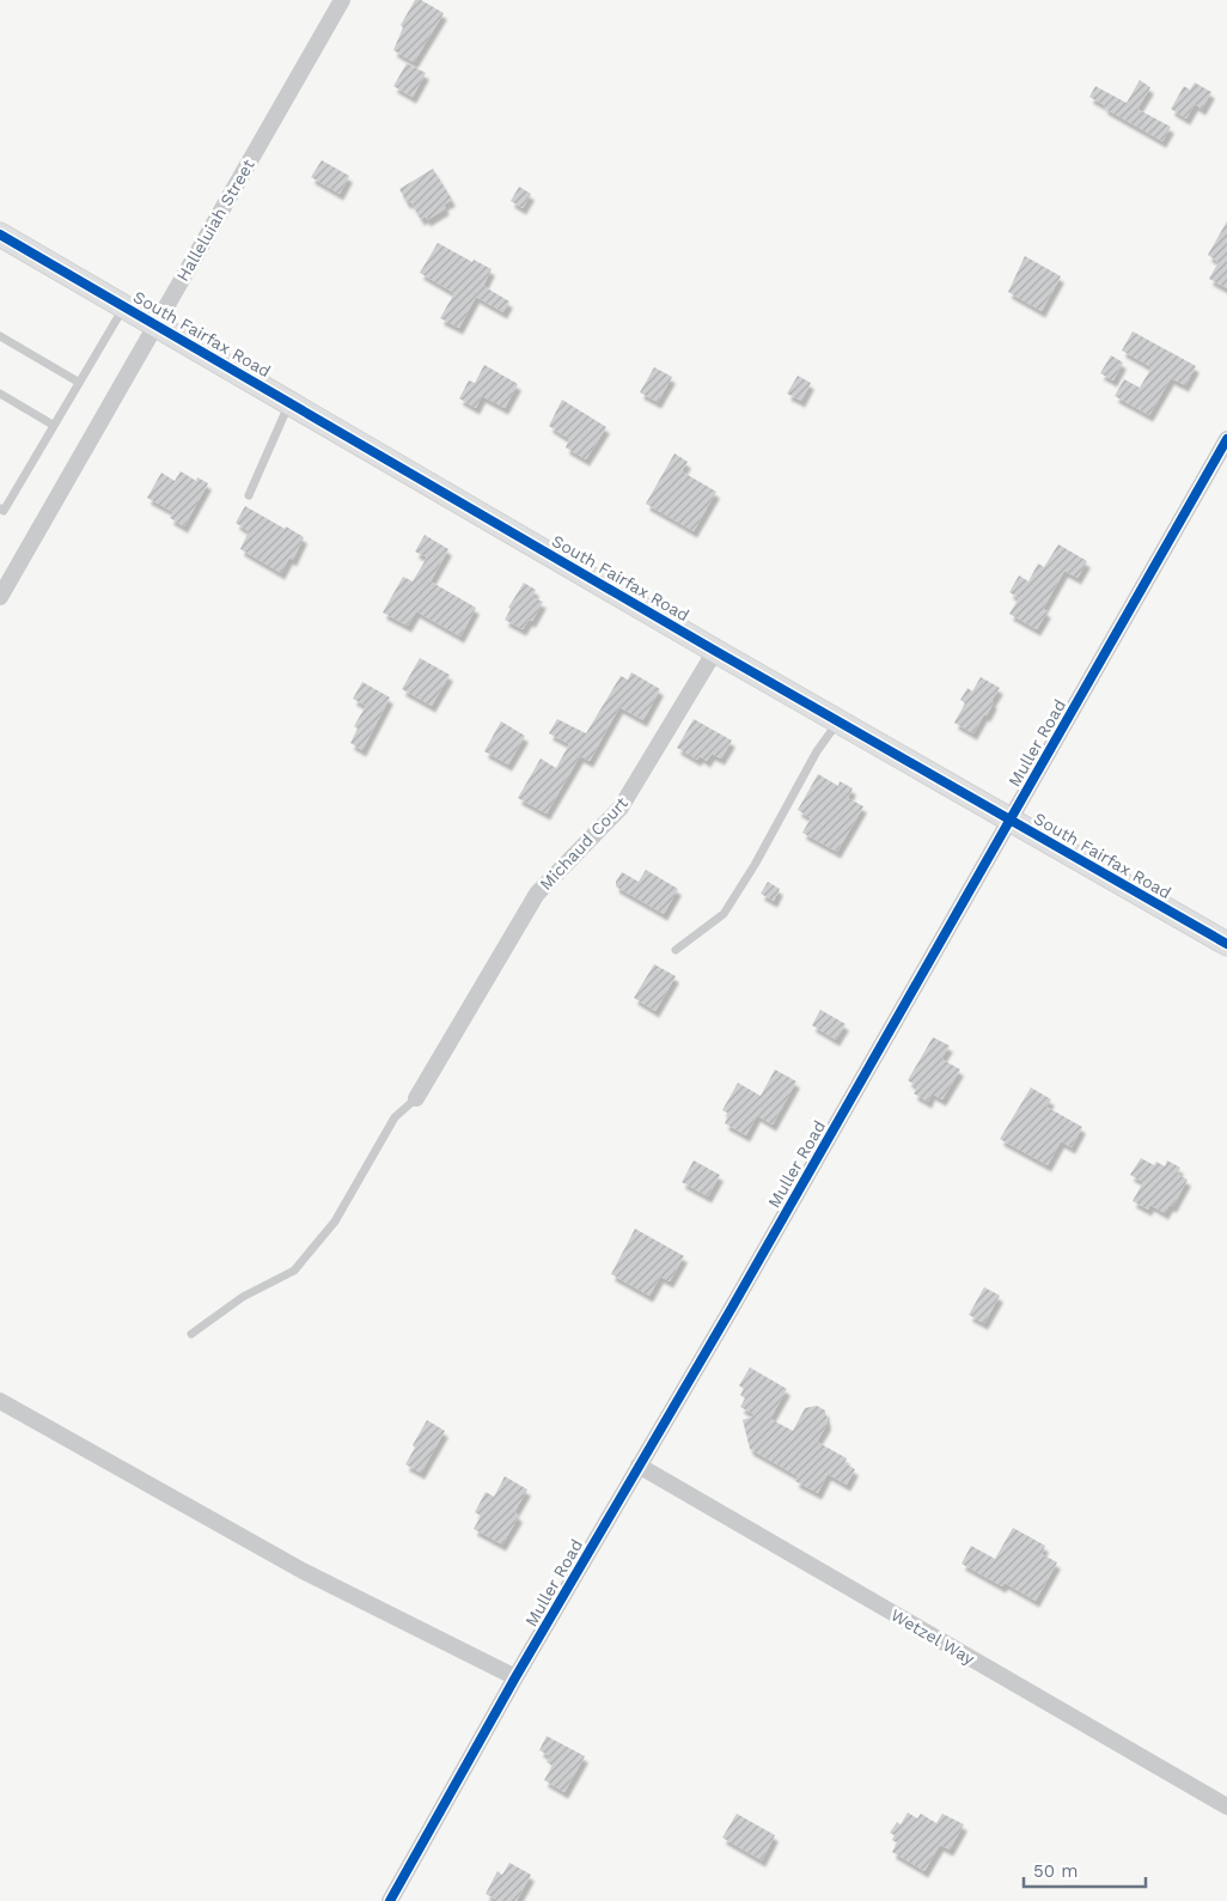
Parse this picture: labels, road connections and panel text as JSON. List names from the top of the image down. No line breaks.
{"streets":{"street":["Halleluiah Street","South Fairfax Road","Muller Road","Michaud Court","Wetzel Way"]},"crossings":[["Halleluiah Street","South Fairfax Road"],["South Fairfax Road","Muller Road"],["South Fairfax Road","Michaud Court"],["Muller Road","Wetzel Way"]],"scale_bar":"50 m"}
